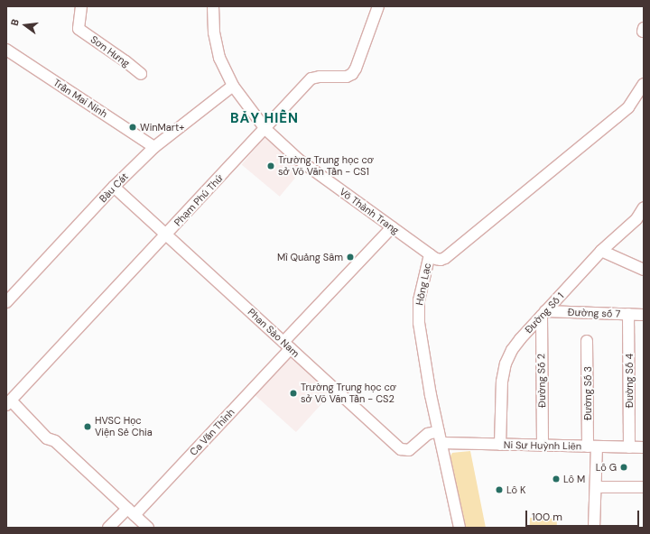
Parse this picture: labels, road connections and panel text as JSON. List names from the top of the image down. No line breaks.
{"streets":{"street":["Sơn Hưng","Trần Mai Ninh","Bàu Cát","Phạm Phú Thứ","Võ Thành Trang","Hồng Lạc","Đường Số 1","Đường số 7","Phan Sào Nam","Đường Số 2","Đường Số 4","Đường Số 3","Ca Văn Thỉnh","Ni Sư Huỳnh Liên"]},"crossings":[["Trần Mai Ninh","Bàu Cát"],["Bàu Cát","Võ Thành Trang"],["Bàu Cát","Phan Sào Nam"],["Phạm Phú Thứ","Võ Thành Trang"],["Phạm Phú Thứ","Phan Sào Nam"],["Võ Thành Trang","Hồng Lạc"],["Võ Thành Trang","Ca Văn Thỉnh"],["Hồng Lạc","Phan Sào Nam"],["Hồng Lạc","Ni Sư Huỳnh Liên"],["Đường Số 1","Đường số 7"],["Đường Số 1","Đường Số 2"],["Đường Số 1","Ni Sư Huỳnh Liên"],["Đường số 7","Đường Số 2"],["Đường số 7","Đường Số 4"],["Phan Sào Nam","Ca Văn Thỉnh"],["Đường Số 2","Ni Sư Huỳnh Liên"],["Đường Số 4","Ni Sư Huỳnh Liên"],["Đường Số 3","Ni Sư Huỳnh Liên"]],"districts":["BẢY HIỀN"],"places":["WinMart+","Trường Trung học cơ sở Võ Văn Tần - CS1","Mì Quảng Sâm","Trường Trung học cơ sở Võ Văn Tần - CS2","HVSC Học Viện Sẻ Chia","Lô G","Lô M","Lô K"],"scale_bar":"100 m","north":"left"}
